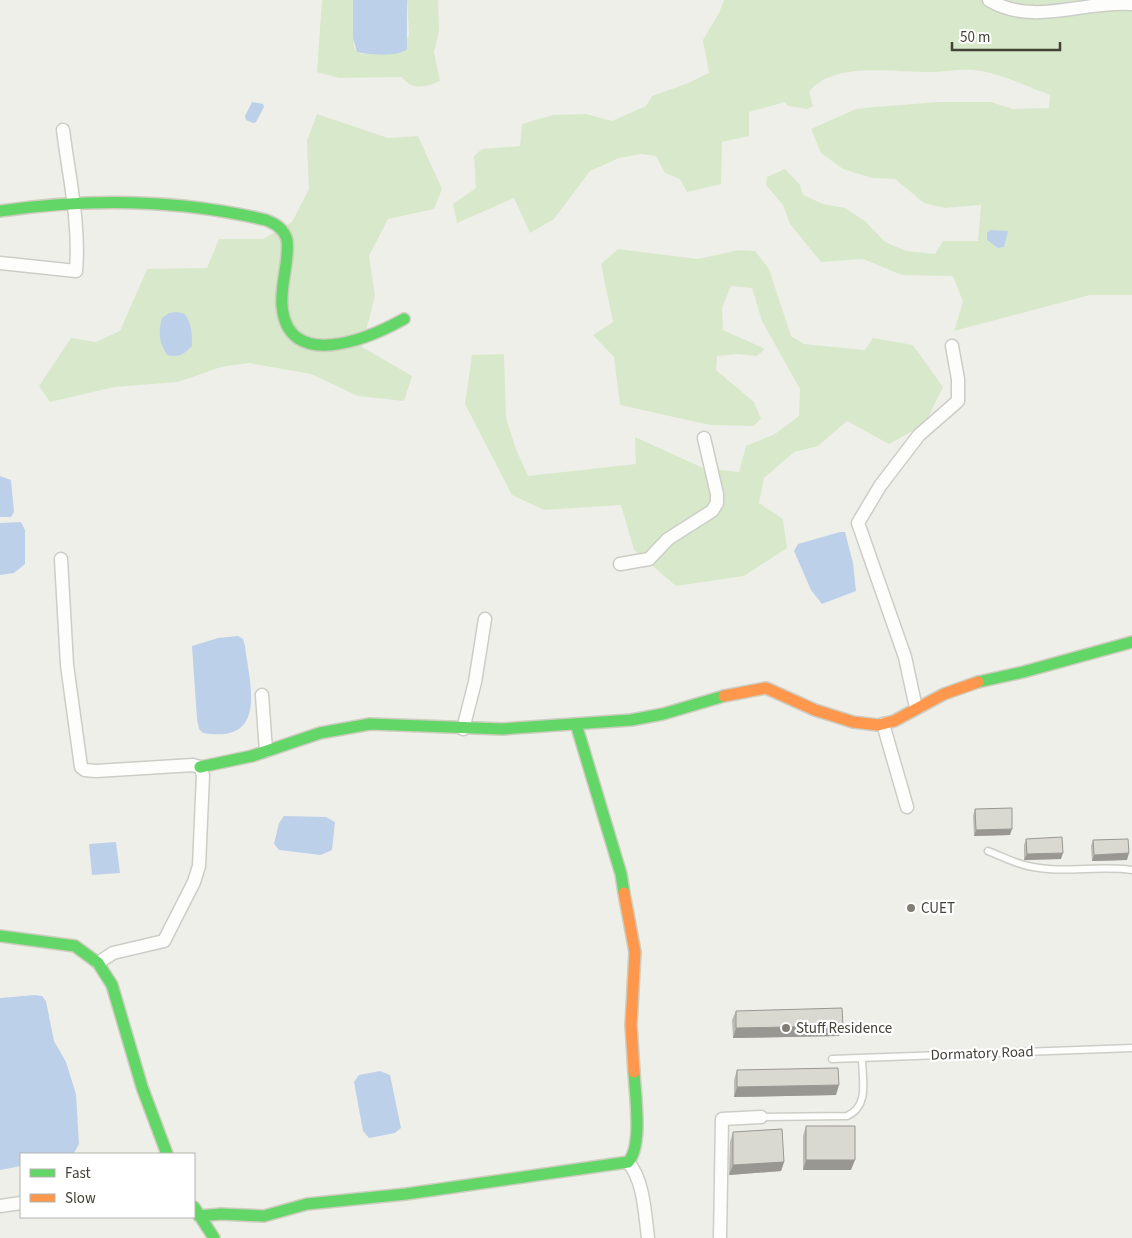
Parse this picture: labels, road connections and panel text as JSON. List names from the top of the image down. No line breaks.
{"streets":{"lane":["Dormatory Road"]},"places":["CUET","Stuff Residence"],"legend":["Fast","Slow"],"scale_bar":"50 m"}
